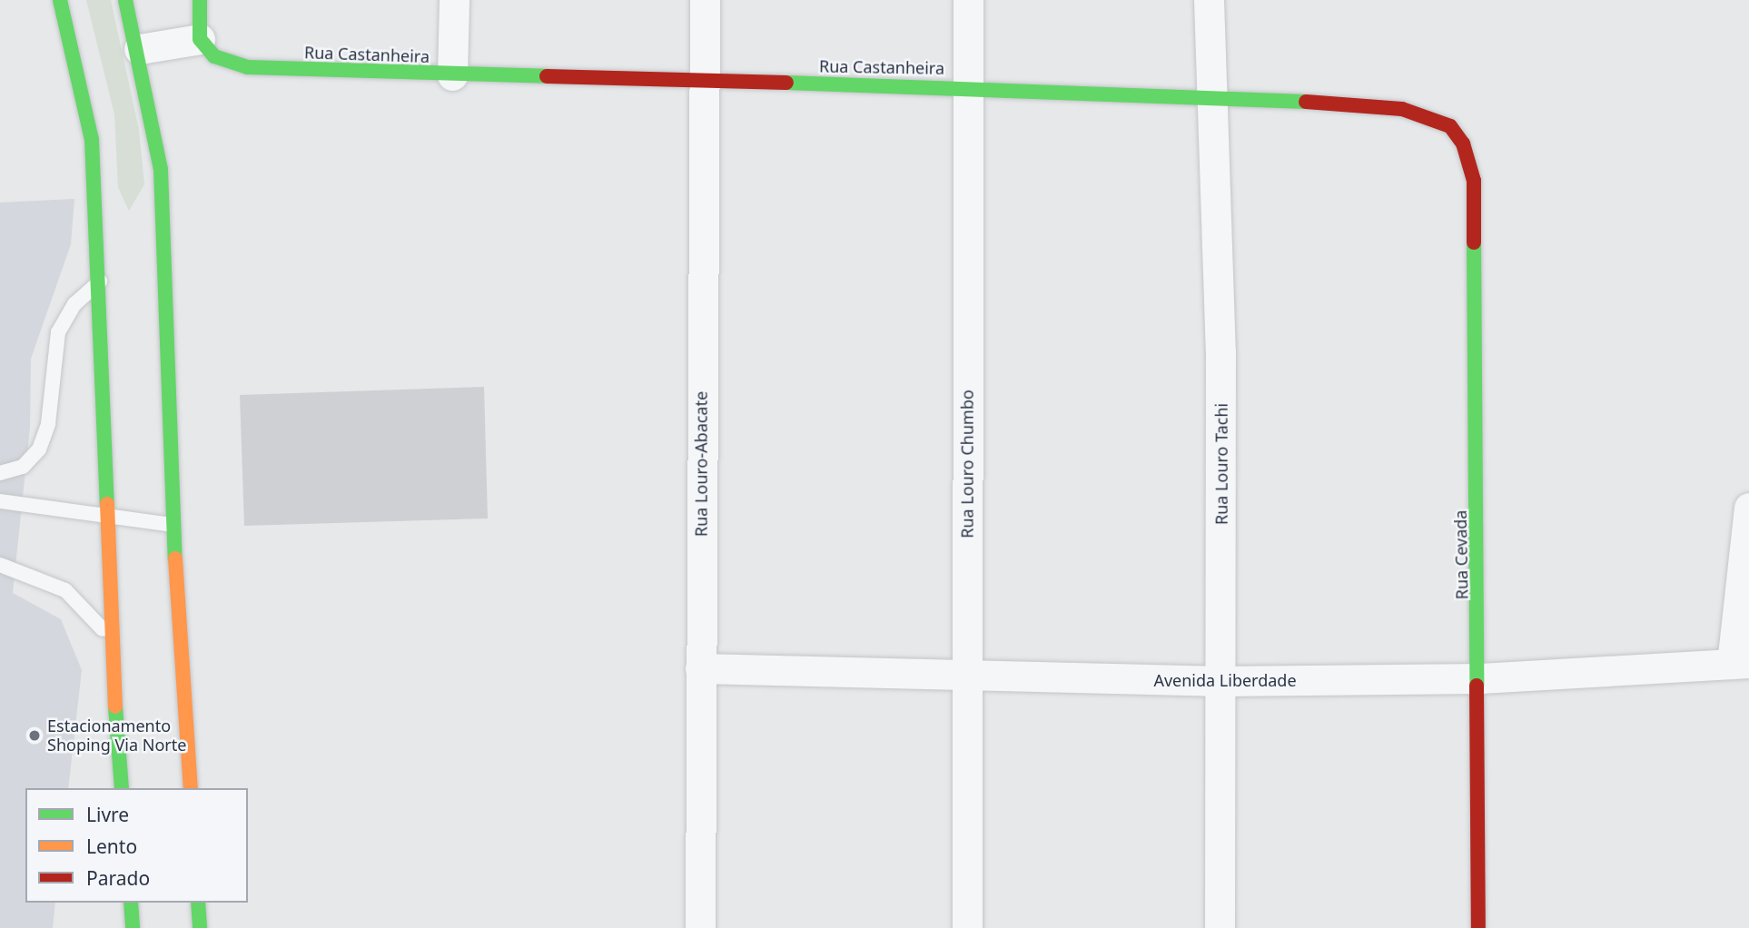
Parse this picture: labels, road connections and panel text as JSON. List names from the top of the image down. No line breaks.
{"streets":{"street":["Rua Castanheira","Rua Louro-Abacate","Rua Louro Chumbo","Rua Louro Tachi","Rua Cevada","Avenida Liberdade"]},"crossings":[["Rua Castanheira","Rua Louro-Abacate"],["Rua Castanheira","Rua Louro Chumbo"],["Rua Castanheira","Rua Louro Tachi"],["Rua Castanheira","Rua Cevada"],["Rua Louro-Abacate","Avenida Liberdade"],["Rua Louro Chumbo","Avenida Liberdade"],["Rua Louro Tachi","Avenida Liberdade"],["Rua Cevada","Avenida Liberdade"]],"places":["Estacionamento Shoping Via Norte"],"legend":["Livre","Lento","Parado"]}
